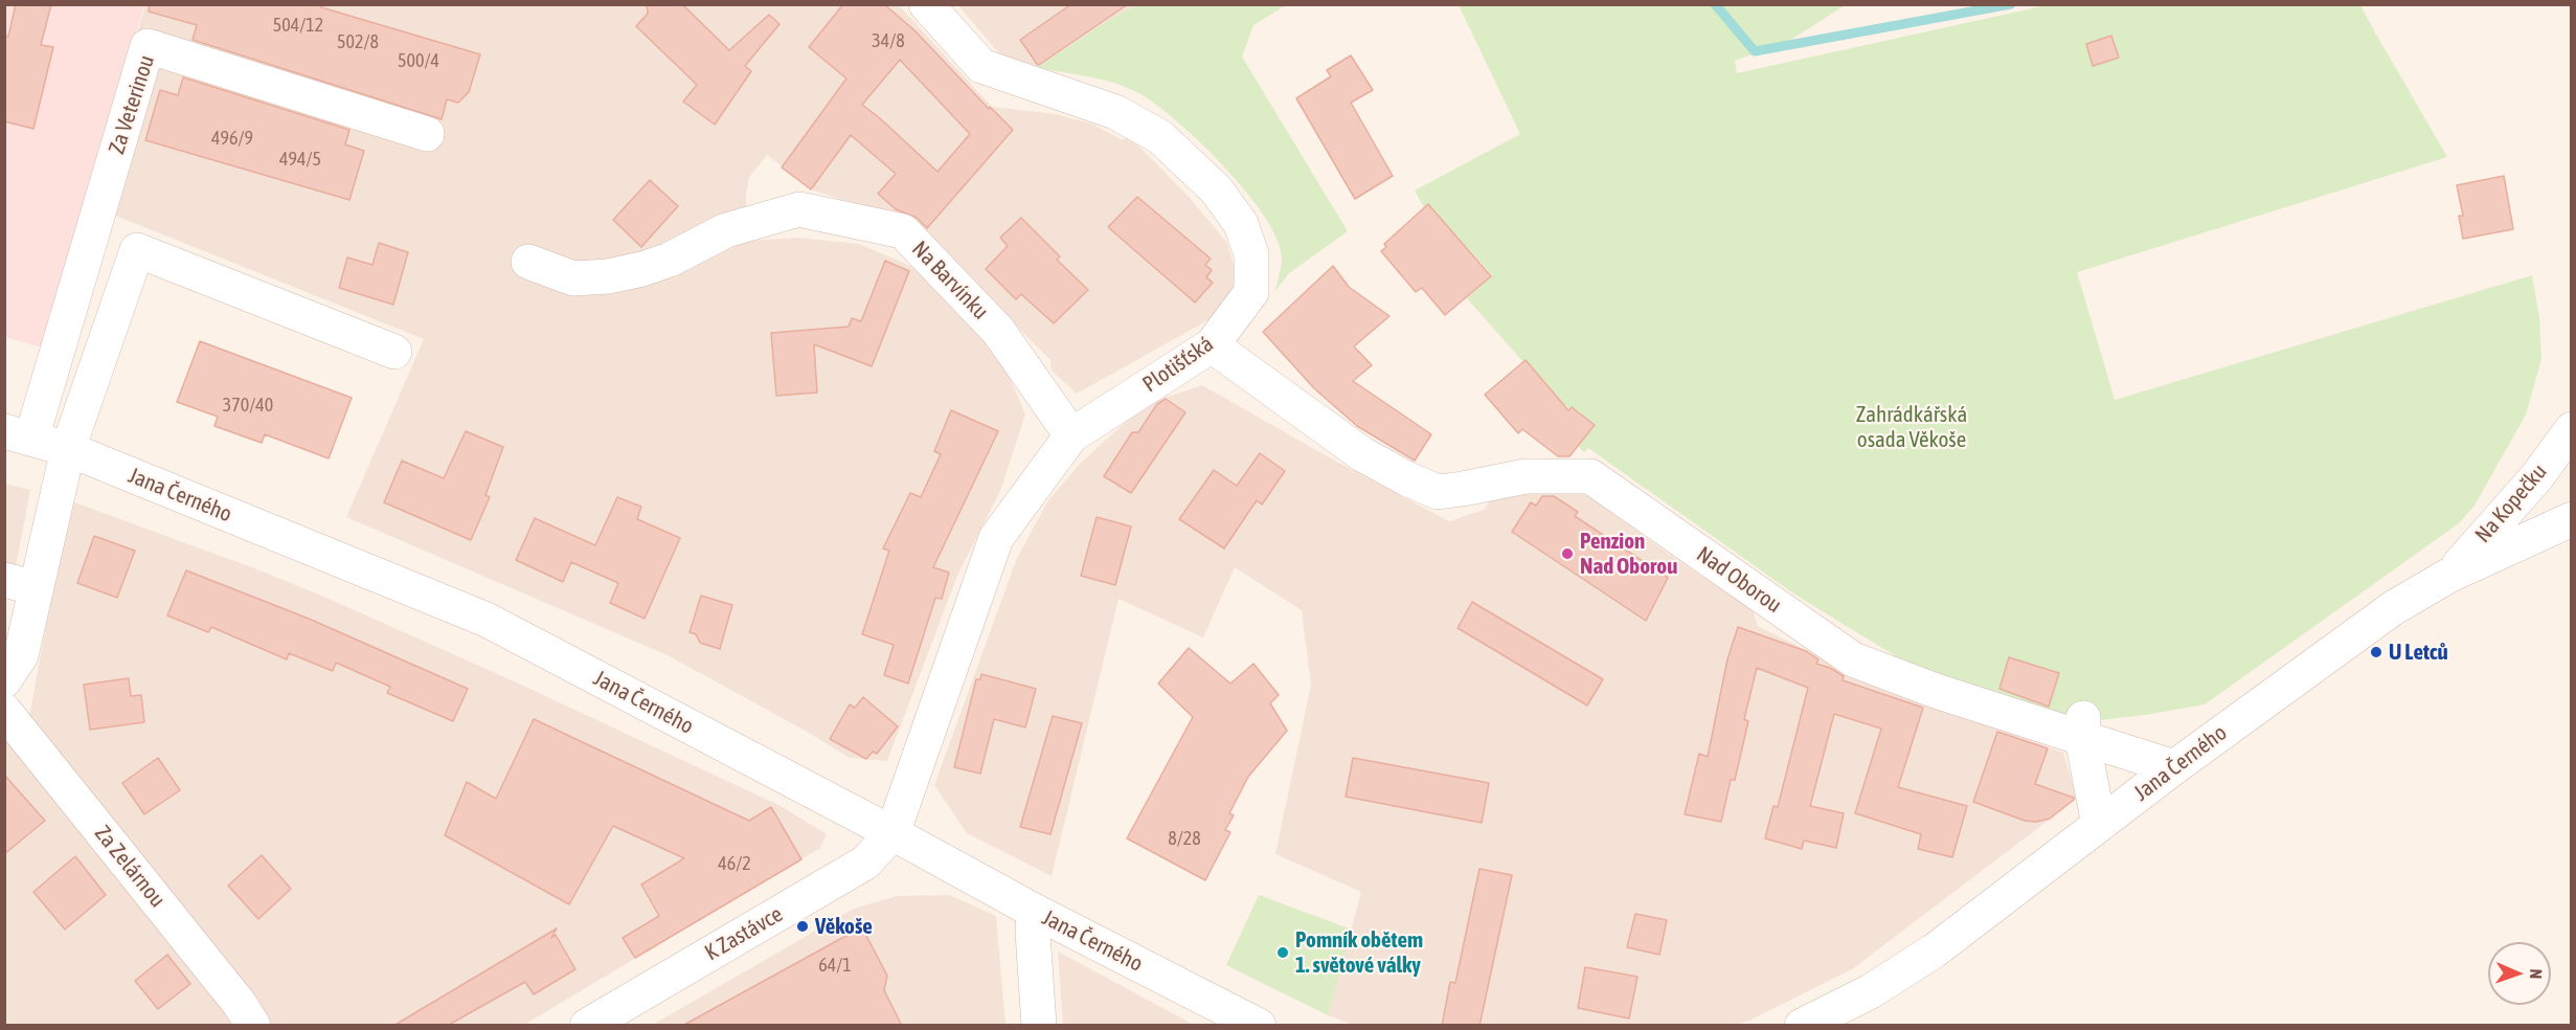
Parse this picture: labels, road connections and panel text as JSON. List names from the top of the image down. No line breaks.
{"streets":{"street":["Za Veterinou","Na Barvínku","Plotišťská","Jana Černého","Na Kopečku","Nad Oborou","Za Zelárnou","K Zastávce"]},"crossings":[["Za Veterinou","Jana Černého"],["Na Barvínku","Plotišťská"],["Plotišťská","Jana Černého"],["Plotišťská","Nad Oborou"],["Plotišťská","K Zastávce"],["Jana Černého","Na Kopečku"],["Jana Černého","Nad Oborou"],["Jana Černého","K Zastávce"]],"parks":["Zahrádkářská osada Věkoše"],"places":["Penzion Nad Oborou","U Letců","Věkoše","Pomník obětem 1. světové války"],"house_numbers":["504/12","34/8","502/8","500/4","496/9","494/5","370/40","8/28","46/2","64/1"],"north":"right"}
